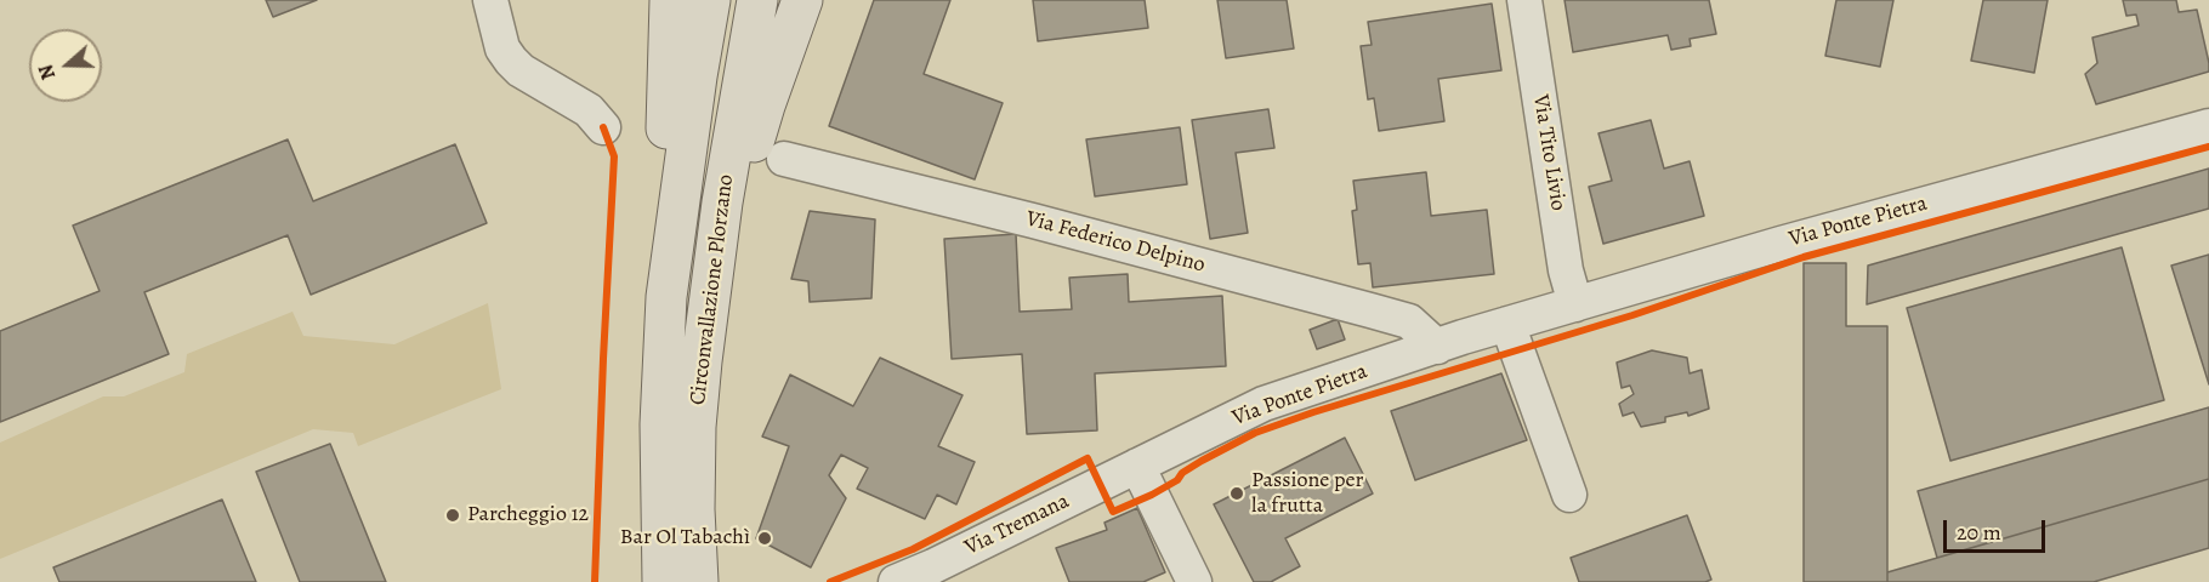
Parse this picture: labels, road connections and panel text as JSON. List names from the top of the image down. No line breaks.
{"streets":{"highway":["Circonvallazione Plorzano"],"street":["Via Tito Livio","Via Ponte Pietra","Via Federico Delpino","Via Tremana"]},"crossings":[["Via Tito Livio","Via Ponte Pietra"],["Via Ponte Pietra","Via Federico Delpino"],["Via Ponte Pietra","Via Tremana"]],"places":["Passione per la frutta","Parcheggio 12","Bar Ol Tabachì"],"scale_bar":"20 m","north":"left"}
